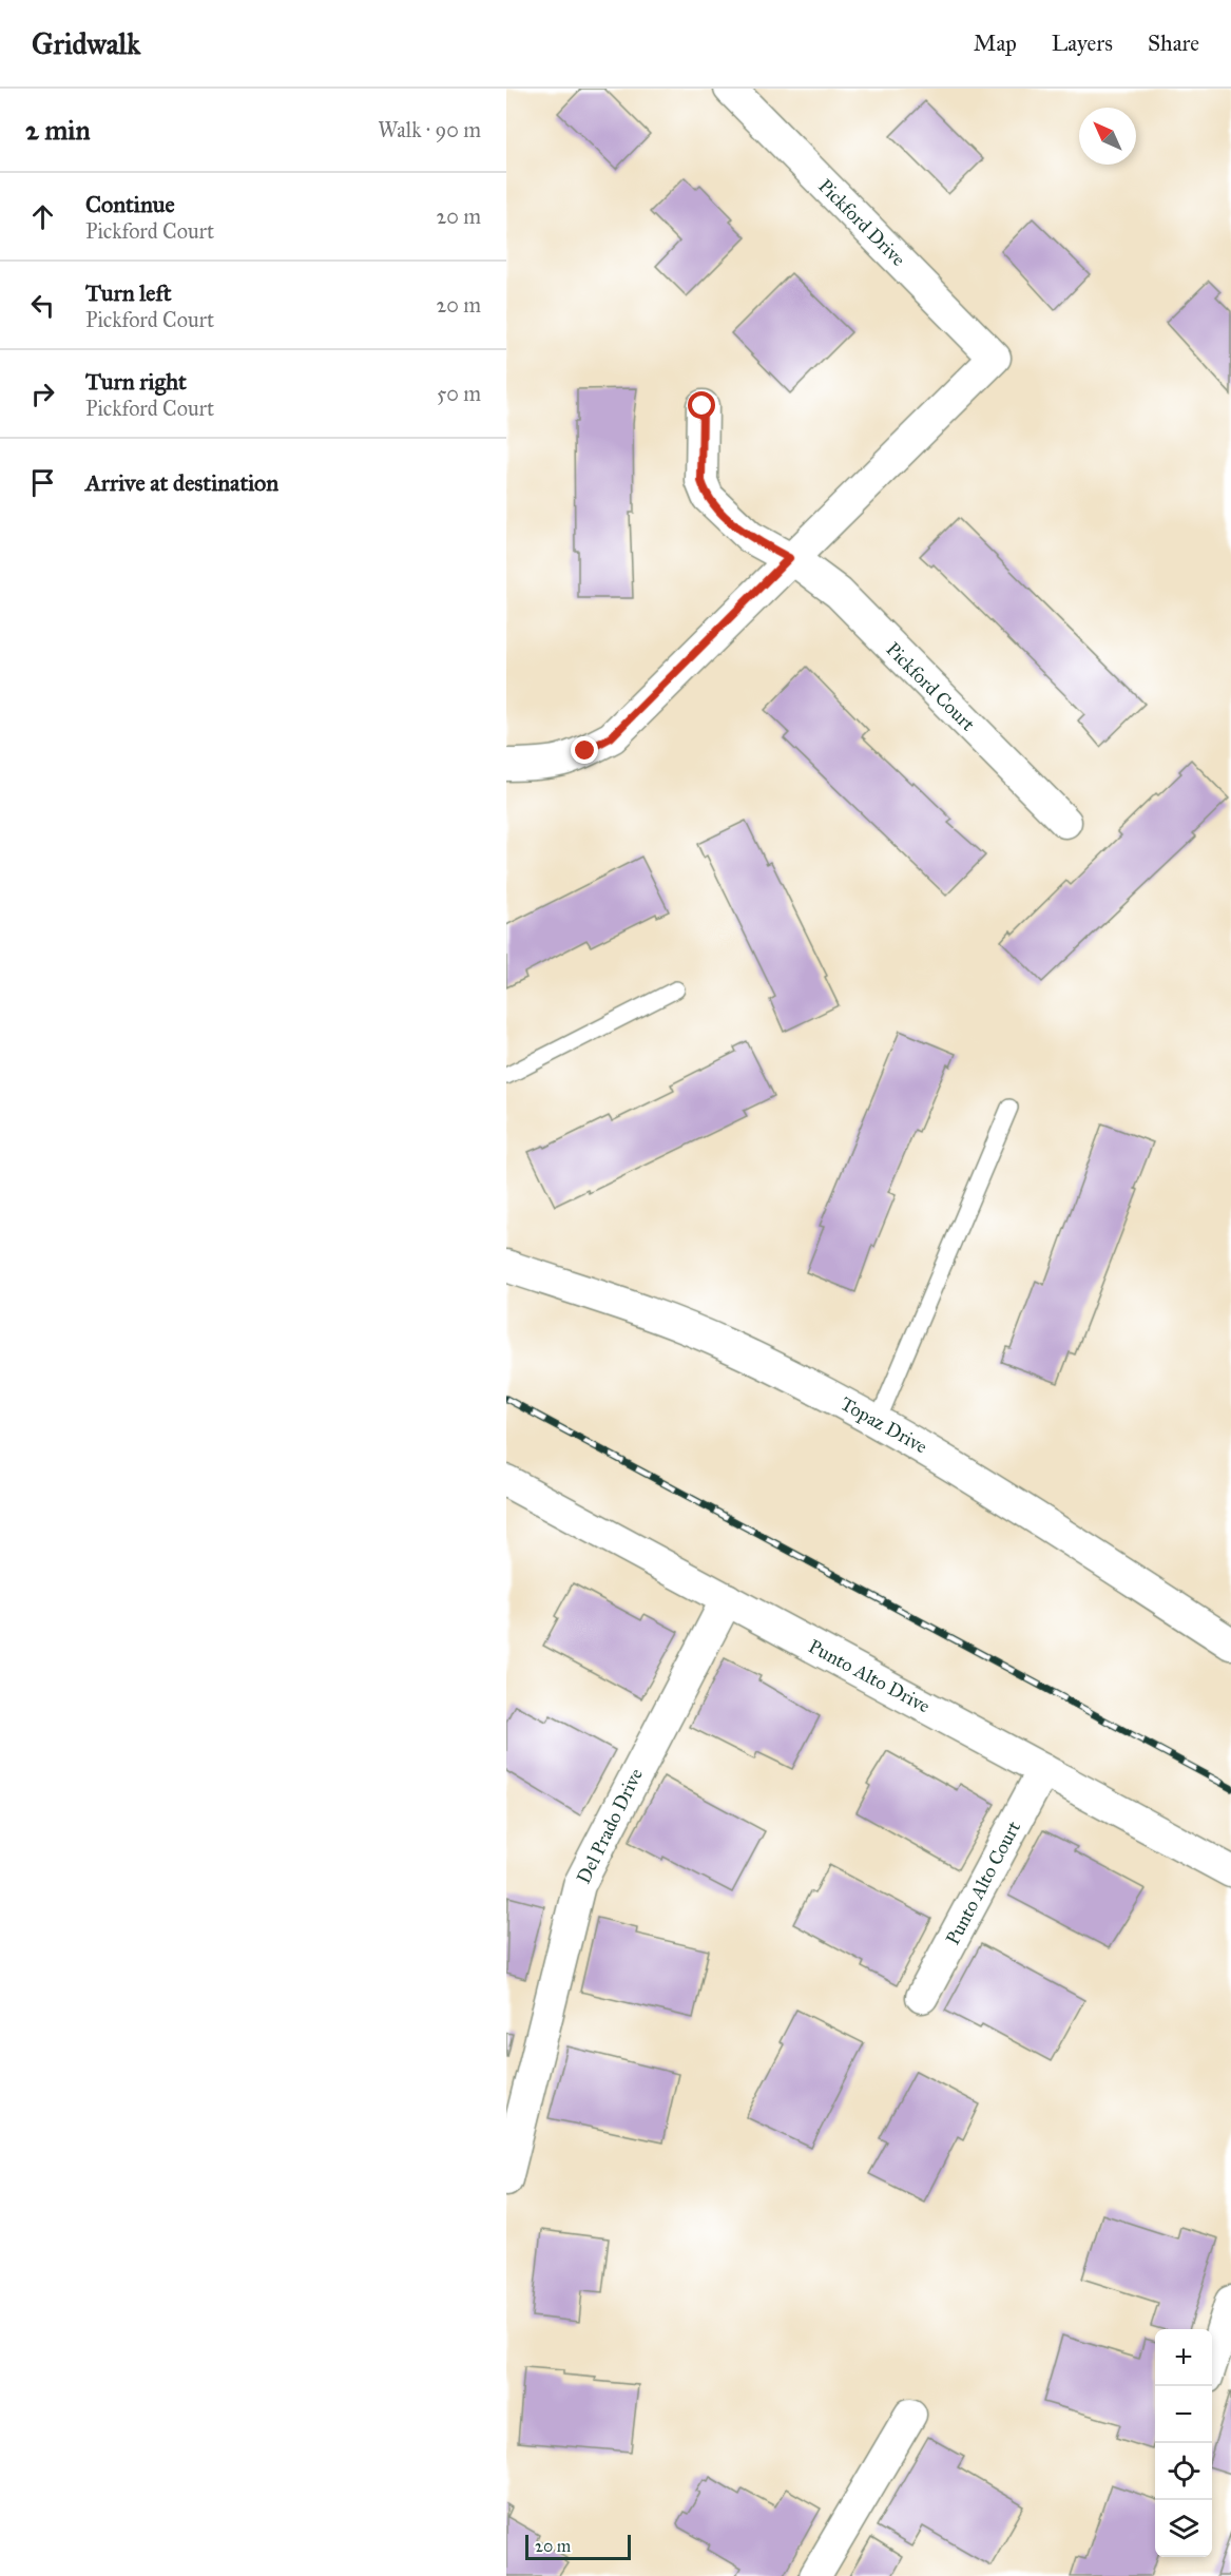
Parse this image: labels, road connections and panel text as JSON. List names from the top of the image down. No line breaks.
{"streets":{"street":["Pickford Drive","Pickford Court","Topaz Drive","Punto Alto Drive","Del Prado Drive","Punto Alto Court"]},"crossings":[["Pickford Drive","Pickford Court"],["Punto Alto Drive","Del Prado Drive"],["Punto Alto Drive","Punto Alto Court"]],"scale_bar":"20 m","north":"top left","page":{"header":"Gridwalk","nav":["Map","Layers","Share"],"heading":["2 min","Walk · 90 m"],"list":[["Continue","Pickford Court","20 m"],["Turn left","Pickford Court","20 m"],["Turn right","Pickford Court","50 m"],"Arrive at destination"],"map_buttons":["+","−"],"scale":"20 m"}}
